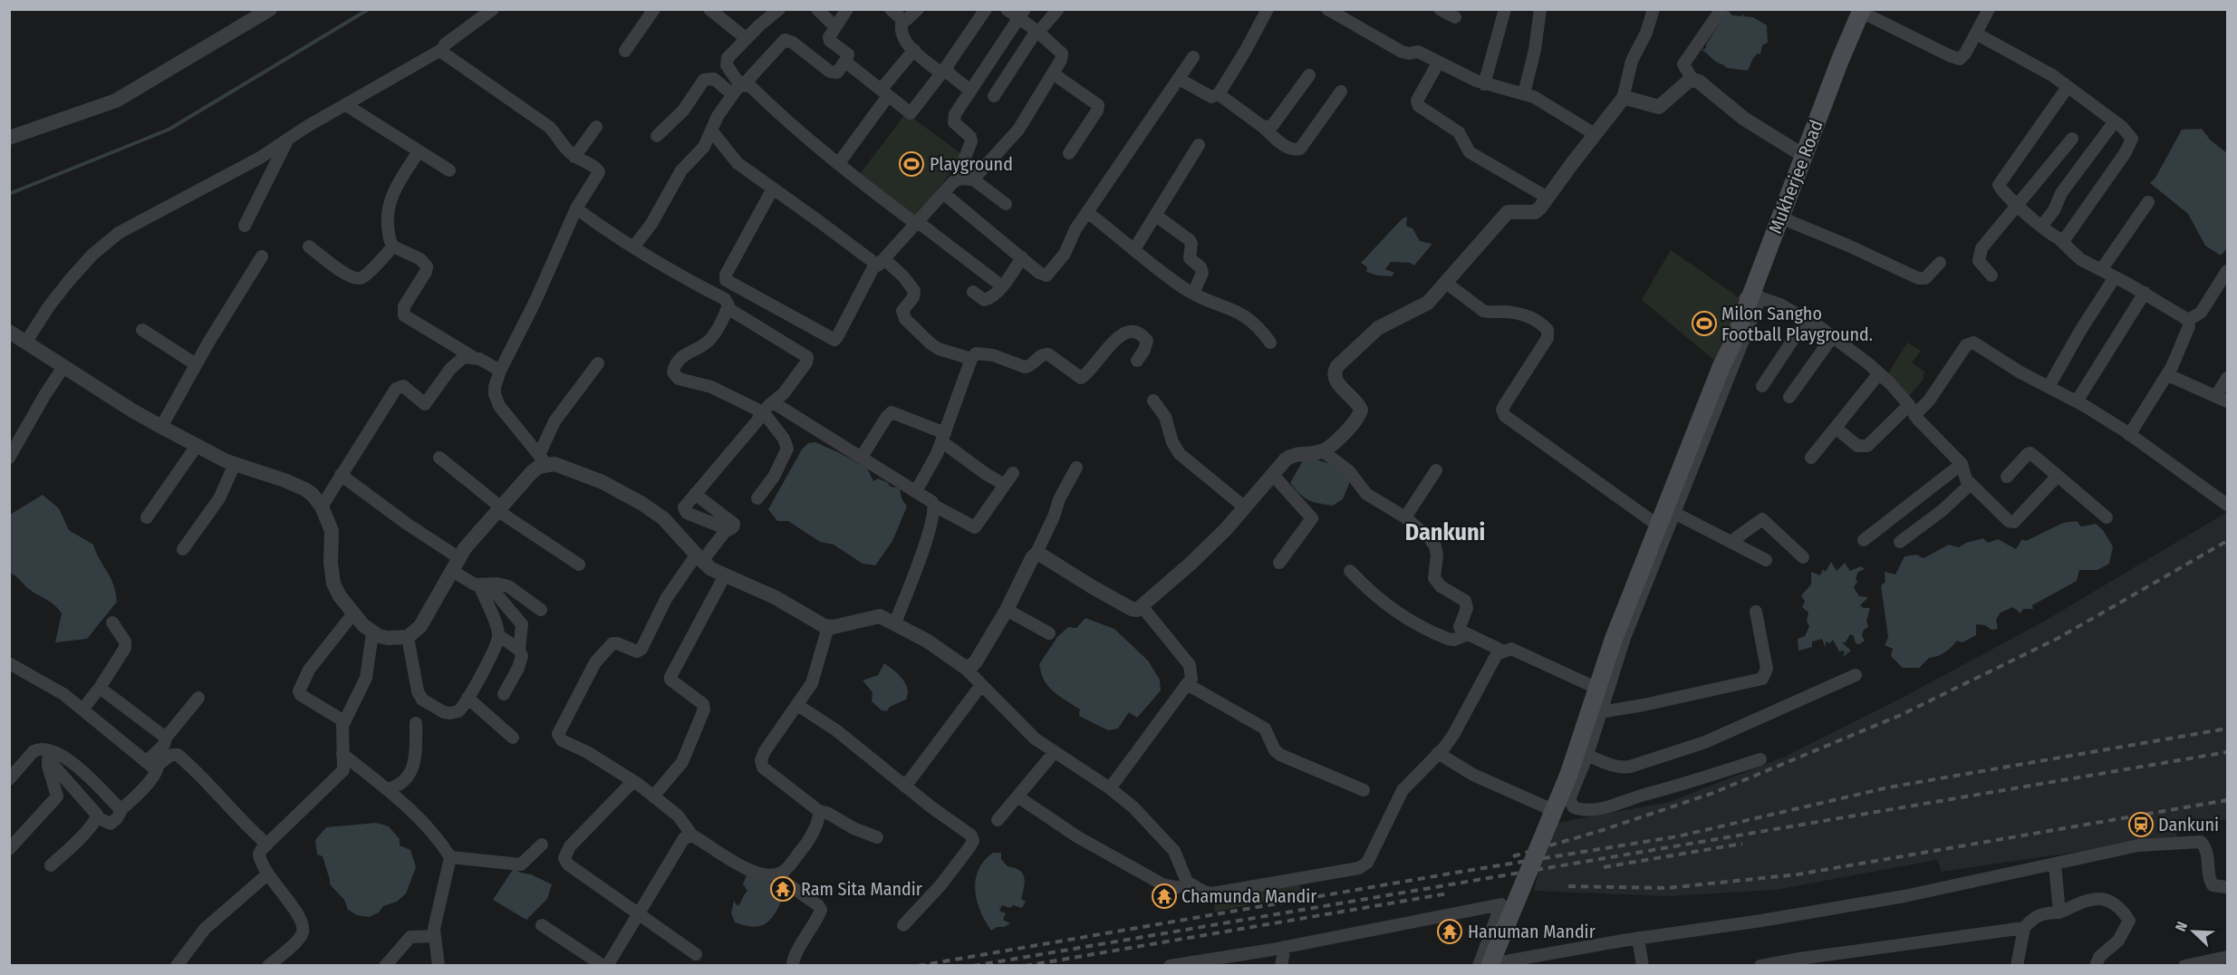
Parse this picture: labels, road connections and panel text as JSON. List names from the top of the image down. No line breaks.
{"streets":{"main road":["Mukherjee Road"]},"districts":["Dankuni"],"places":{"sports":["Playground","Milon Sangho Football Playground."],"station":["Dankuni"],"temple":["Ram Sita Mandir","Chamunda Mandir","Hanuman Mandir"]},"north":"top left"}
